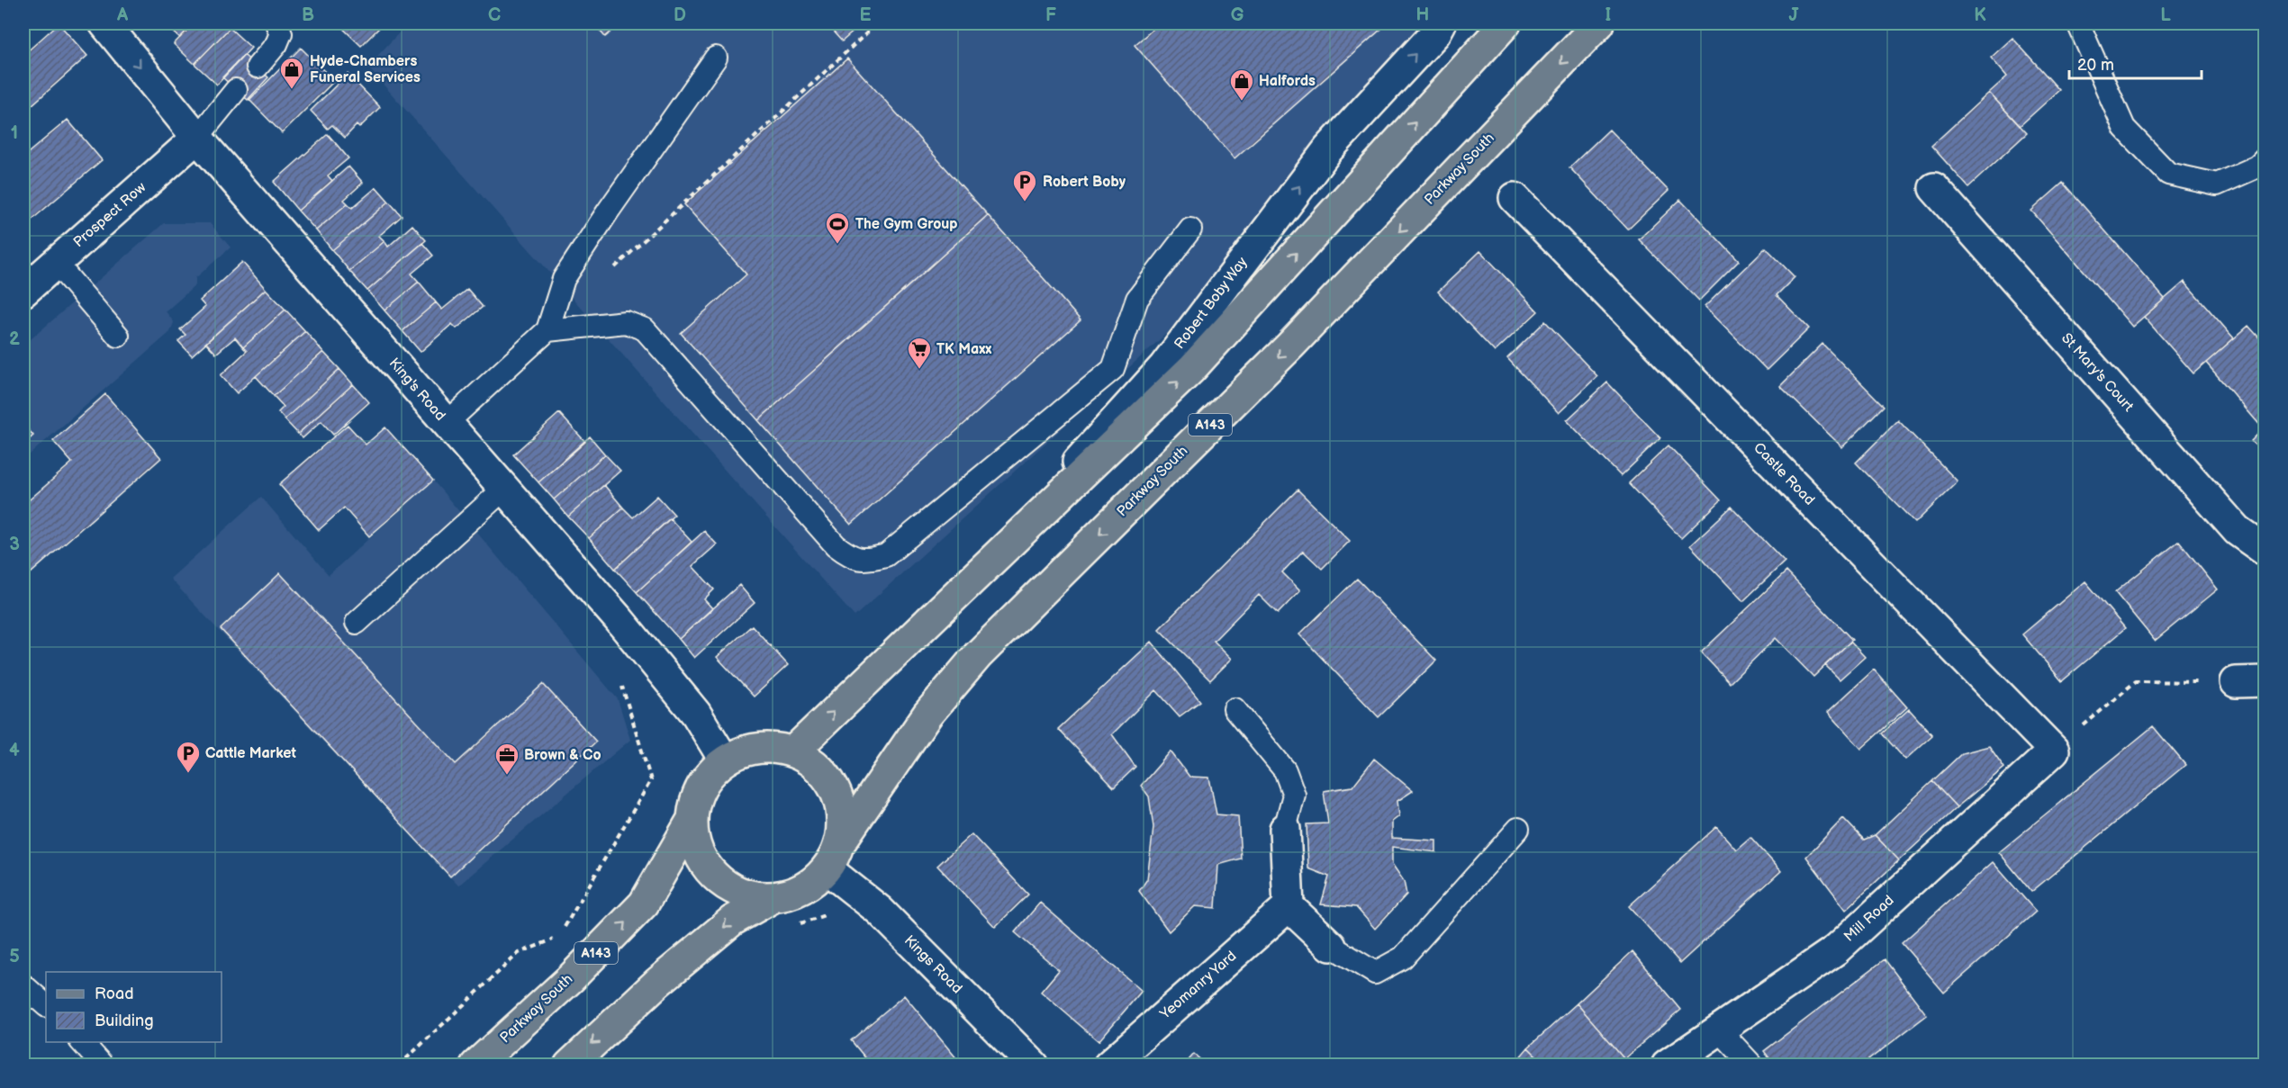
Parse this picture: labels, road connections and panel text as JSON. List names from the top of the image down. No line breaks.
{"streets":{"main road":["Parkway South","A143"],"street":["Prospect Row","Robert Boby Way","St Mary's Court","King's Road","Castle Road","Mill Road","Kings Road","Yeomanry Yard"]},"crossings":[["Parkway South","King's Road"],["Parkway South","Kings Road"],["Prospect Row","King's Road"],["King's Road","Kings Road"],["Castle Road","Mill Road"]],"one_way":["Robert Boby Way"],"places":{"shop":["Hyde-Chambers Funeral Services","Halfords"],"parking":["Robert Boby","Cattle Market"],"sports":["The Gym Group"],"supermarket":["TK Maxx"],"office":["Brown & Co"]},"legend":["Road","Building"],"scale_bar":"20 m","grid":{"columns":["A","B","C","D","E","F","G","H","I","J","K","L"],"rows":["1","2","3","4","5"]}}
